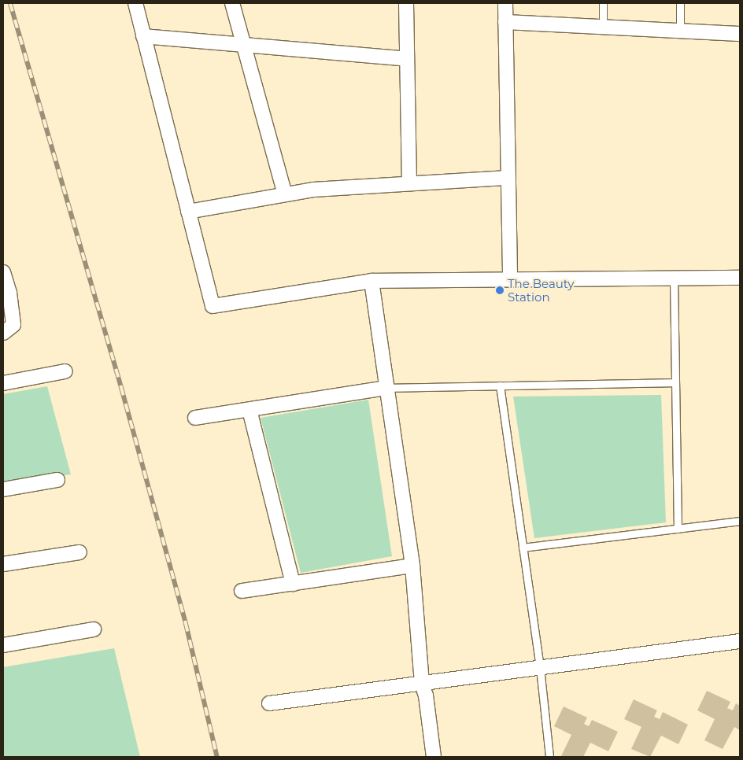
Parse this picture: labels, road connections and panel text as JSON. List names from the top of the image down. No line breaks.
{"places":["The Beauty Station"]}
